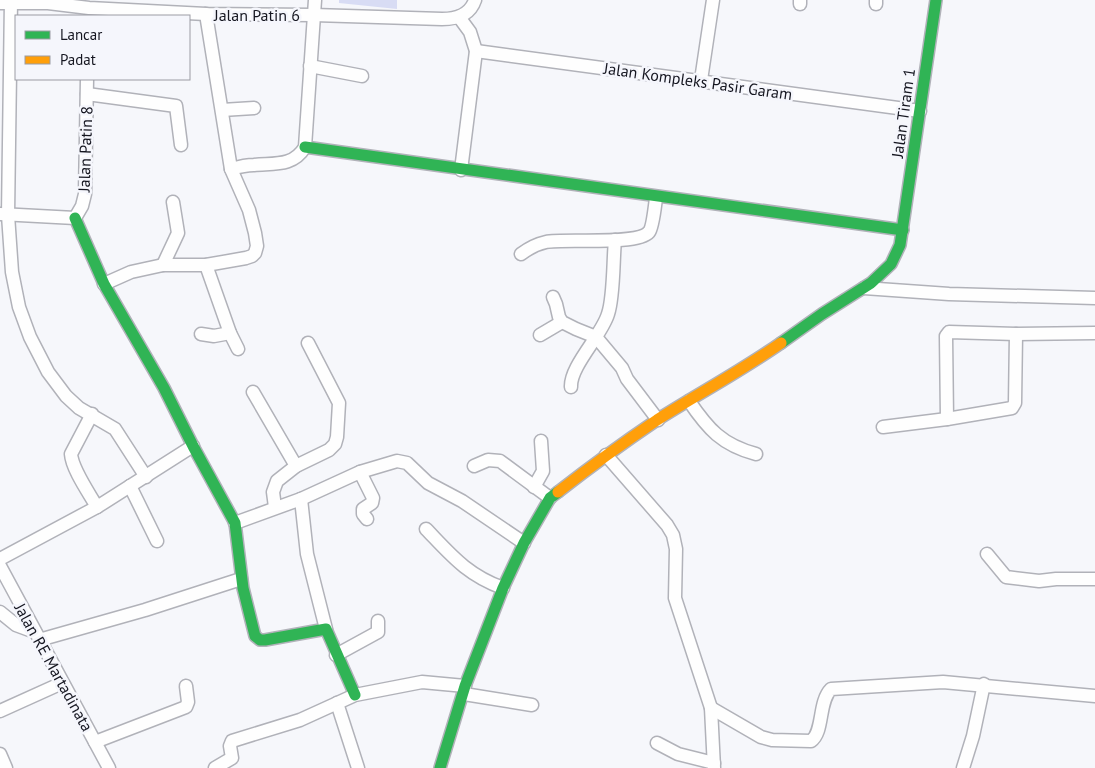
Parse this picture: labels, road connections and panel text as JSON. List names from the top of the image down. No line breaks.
{"streets":{"street":["Jalan Patin 6","Jalan Kompleks Pasir Garam","Jalan Tiram 1","Jalan Patin 8","Jalan RE Martadinata"]},"crossings":[["Jalan Kompleks Pasir Garam","Jalan Tiram 1"]],"legend":["Lancar","Padat"]}
